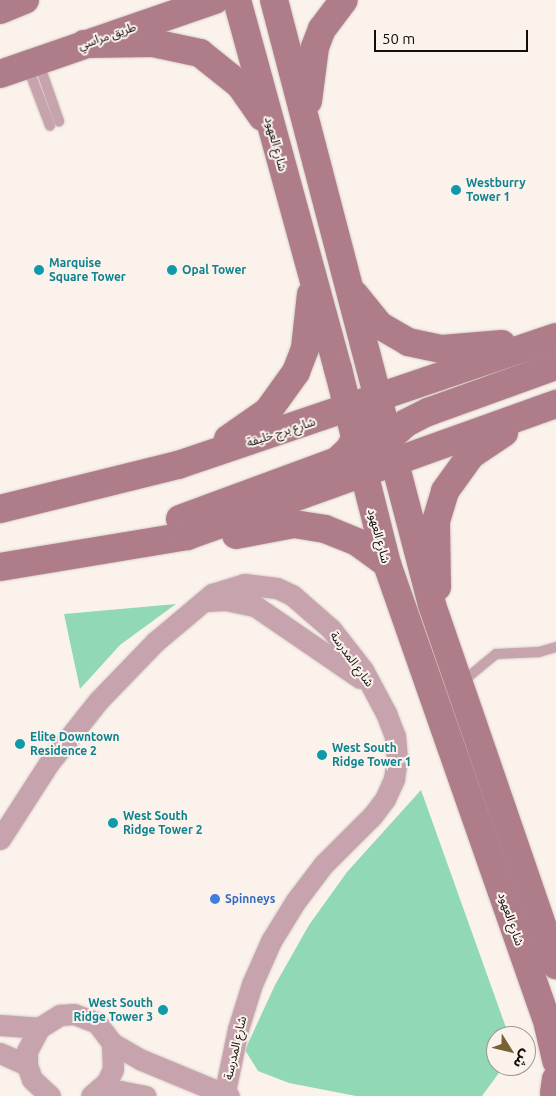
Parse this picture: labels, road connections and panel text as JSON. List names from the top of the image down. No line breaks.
{"streets":{"street":["طريق مراسي","شارع العهود","شارع برج خليفة","شارع المدرسة"]},"crossings":[["شارع العهود","شارع برج خليفة"]],"places":["Westburry Tower 1","Marquise Square Tower","Opal Tower","Elite Downtown Residence 2","West South Ridge Tower 1","West South Ridge Tower 2","Spinneys","West South Ridge Tower 3"],"scale_bar":"50 m","north":"bottom right"}
